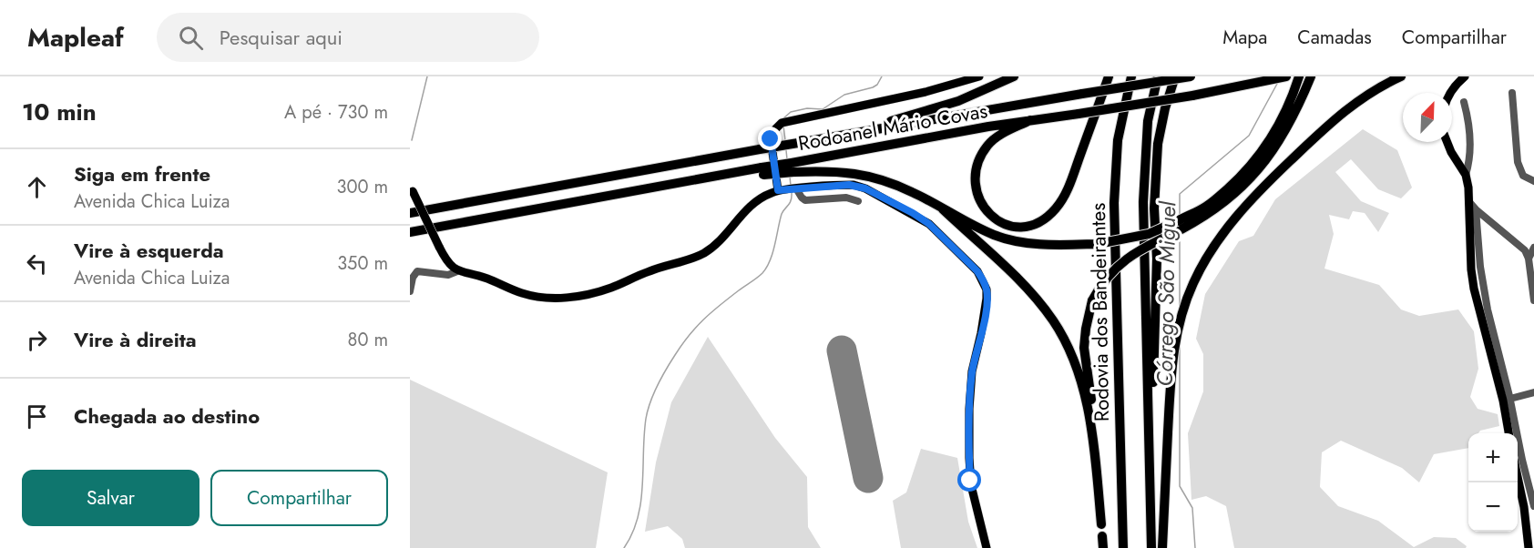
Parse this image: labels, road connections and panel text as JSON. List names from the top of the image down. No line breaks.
{"streets":{"highway":["Rodoanel Mário Covas","Rodovia dos Bandeirantes"]},"water":["Córrego São Miguel"],"north":"top right","page":{"header":"Mapleaf","search":"Pesquisar aqui","nav":["Mapa","Camadas","Compartilhar"],"heading":["10 min","A pé · 730 m"],"list":[["Siga em frente","Avenida Chica Luiza","300 m"],["Vire à esquerda","Avenida Chica Luiza","350 m"],["Vire à direita","80 m"],"Chegada ao destino"],"map_buttons":["+","−"],"buttons":["Salvar","Compartilhar"]}}
